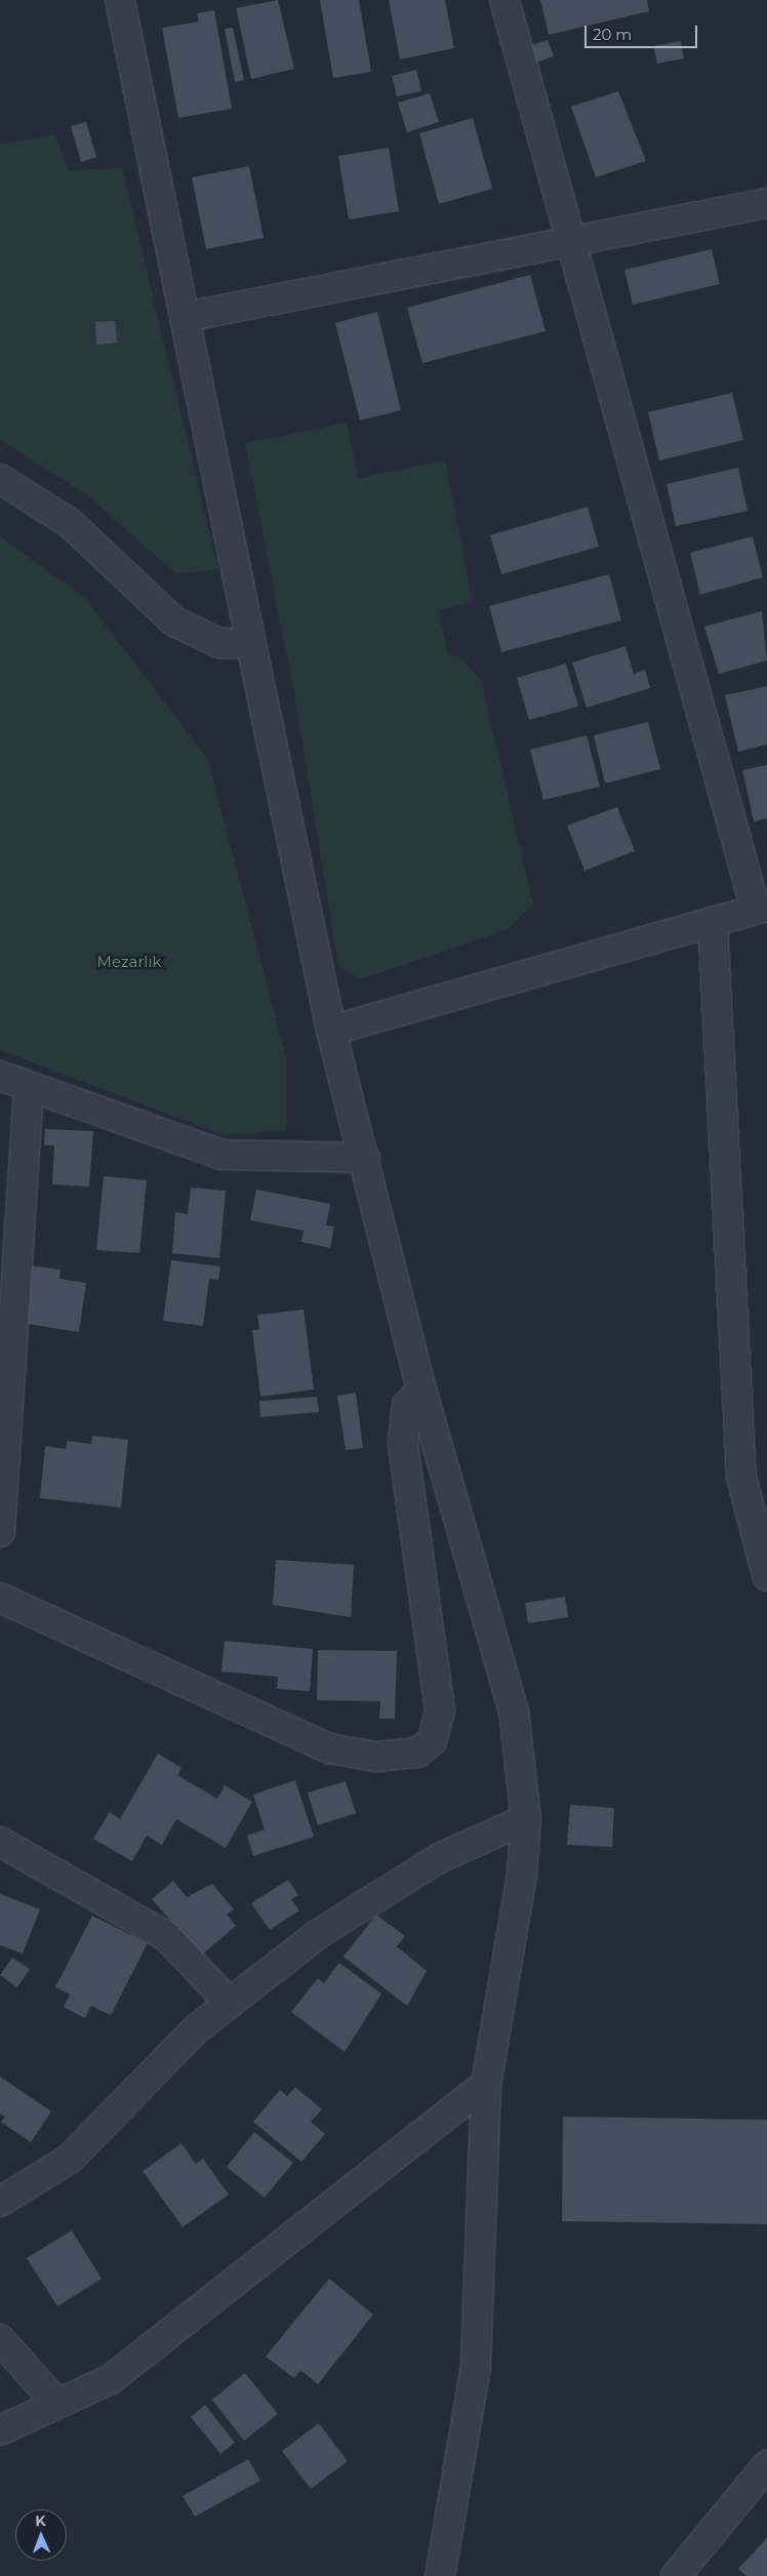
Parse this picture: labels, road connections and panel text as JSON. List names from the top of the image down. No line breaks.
{"parks":["Mezarlık"],"scale_bar":"20 m","north":"top"}
